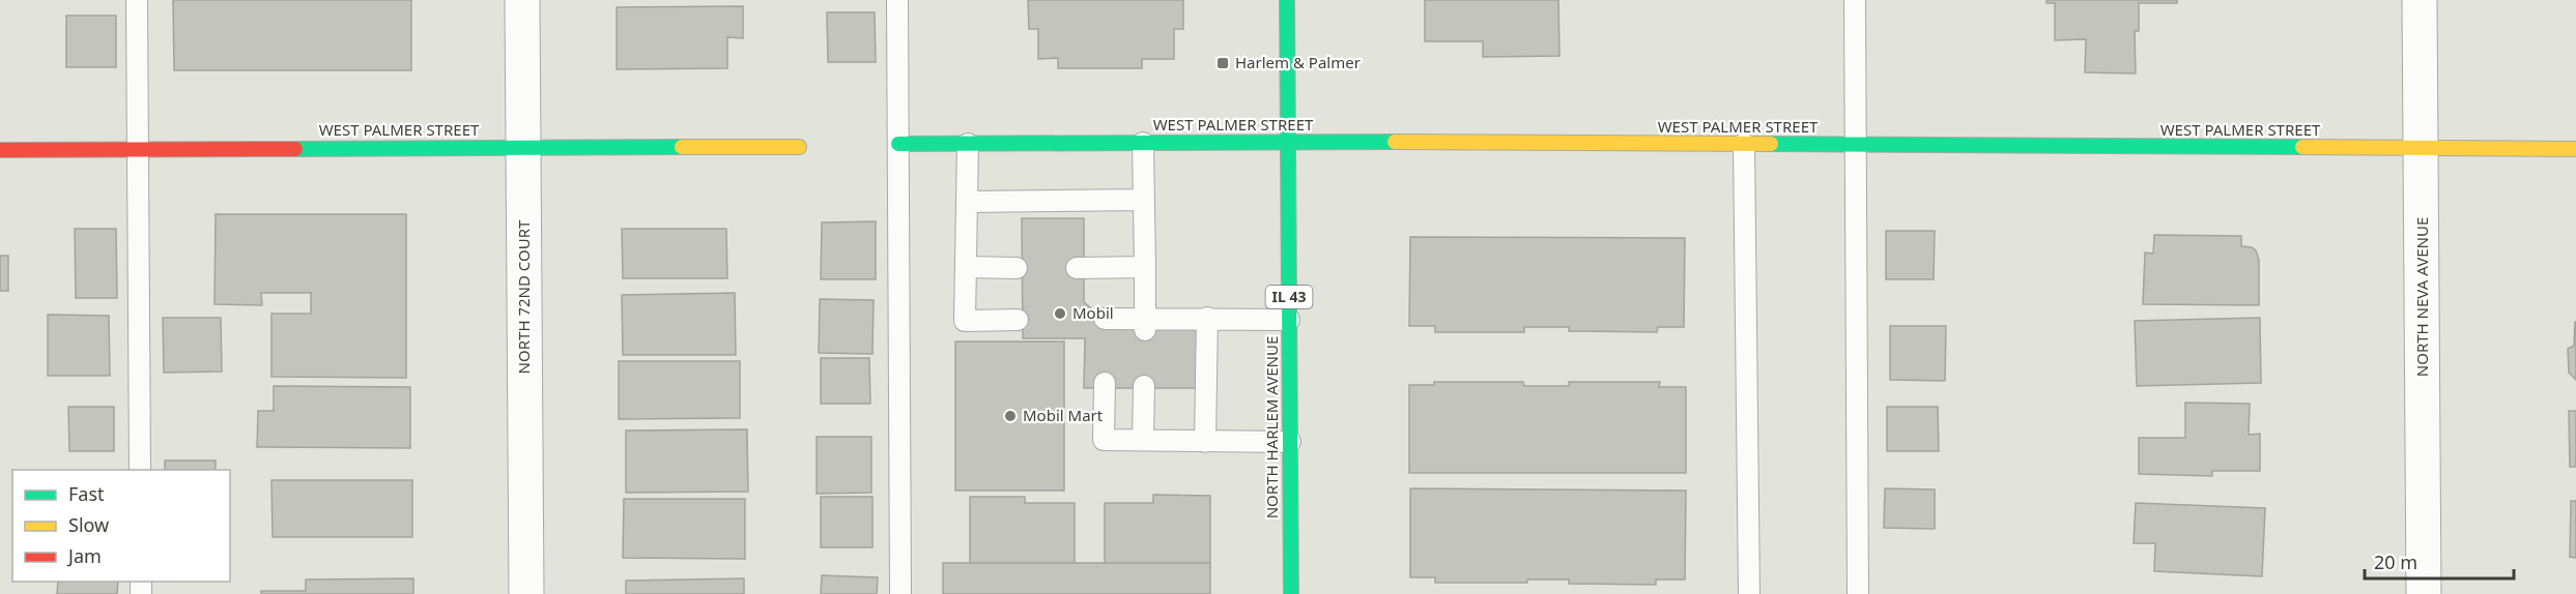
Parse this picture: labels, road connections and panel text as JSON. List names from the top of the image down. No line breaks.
{"streets":{"street":["WEST PALMER STREET","NORTH 72ND COURT","IL 43","NORTH NEVA AVENUE","NORTH HARLEM AVENUE"]},"crossings":[["WEST PALMER STREET","NORTH 72ND COURT"],["WEST PALMER STREET","NORTH NEVA AVENUE"],["WEST PALMER STREET","NORTH HARLEM AVENUE"]],"places":{"transit":["Harlem & Palmer"],"other":["Mobil","Mobil Mart"]},"legend":["Fast","Slow","Jam"],"scale_bar":"20 m"}
